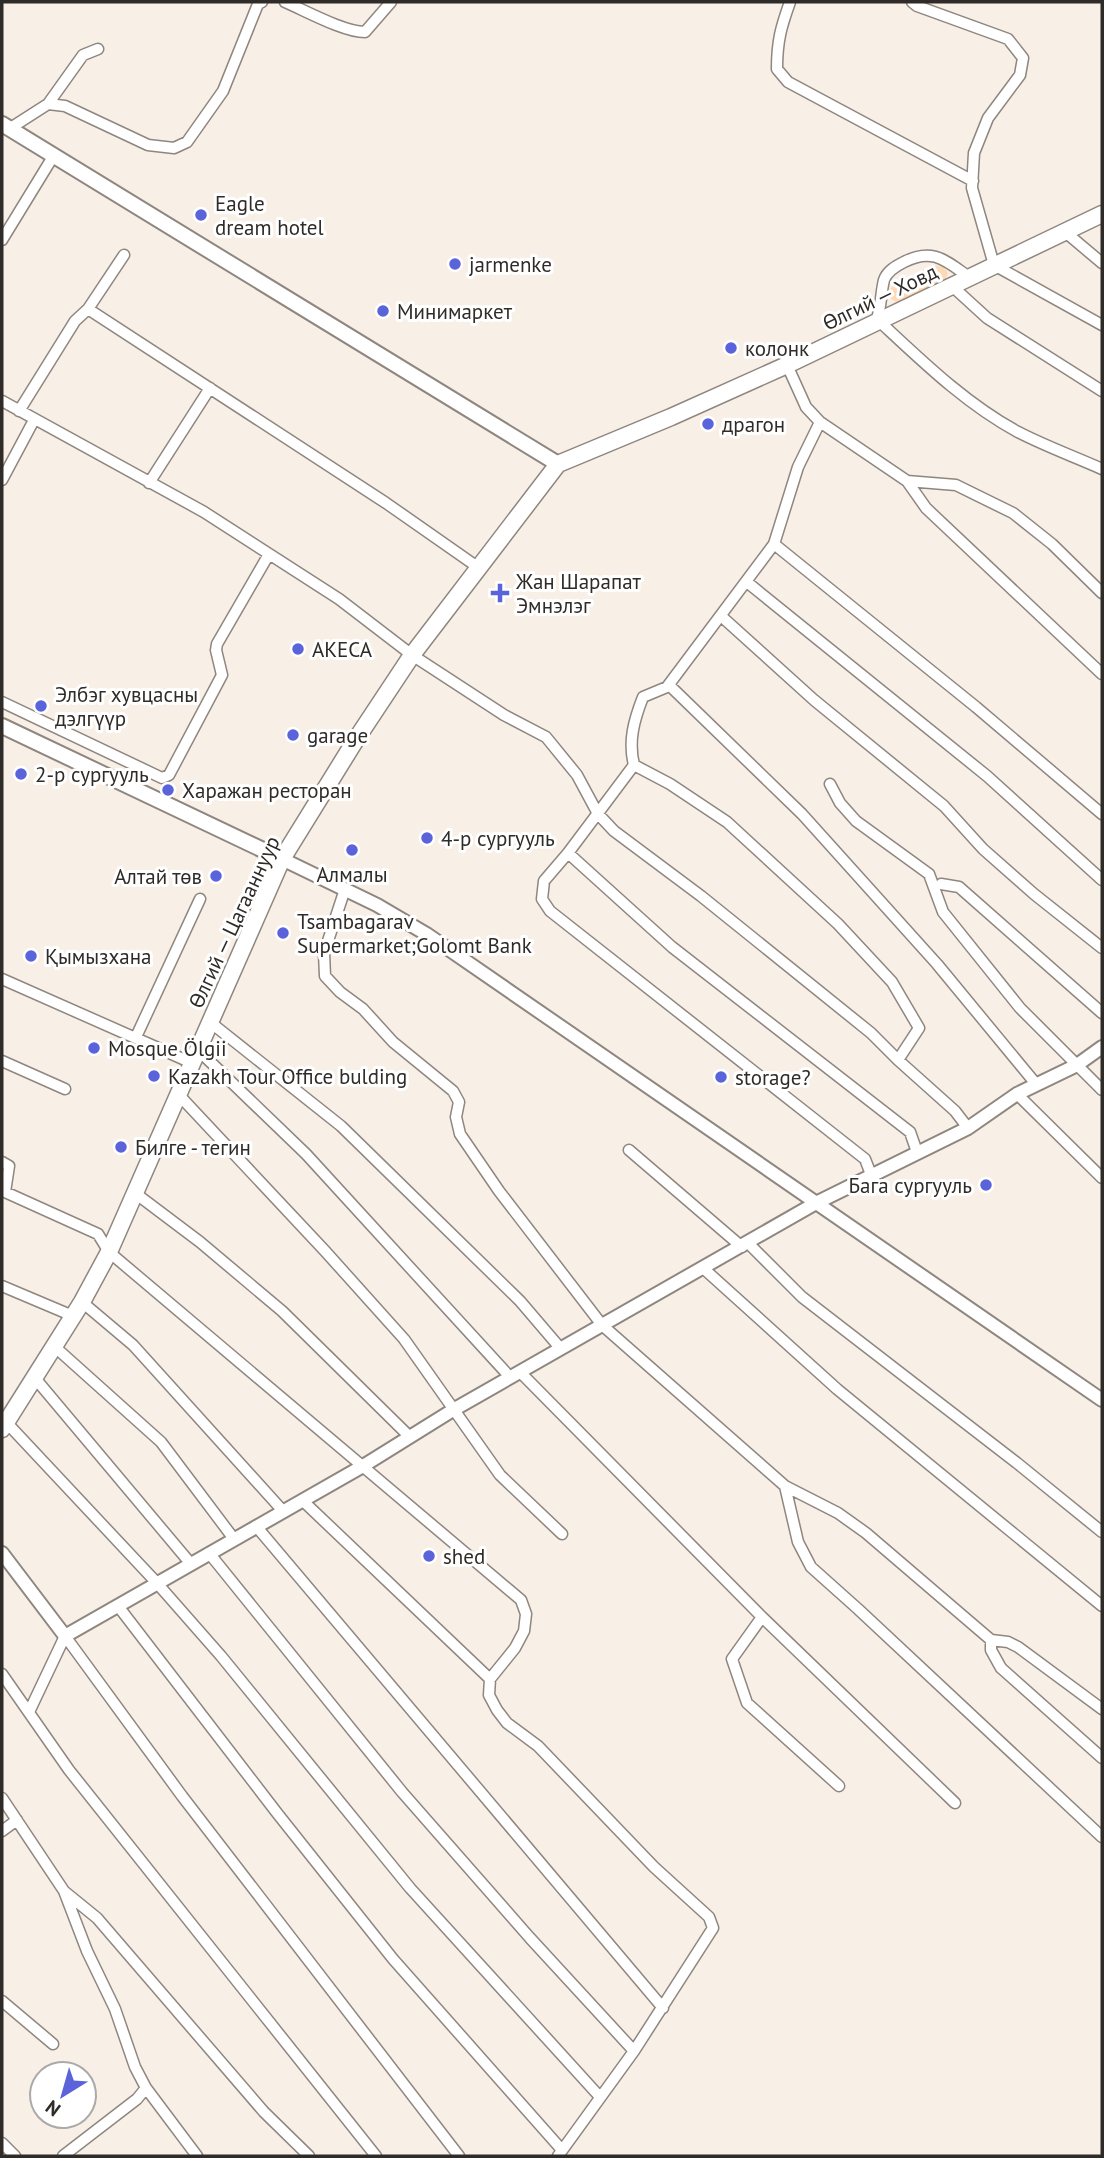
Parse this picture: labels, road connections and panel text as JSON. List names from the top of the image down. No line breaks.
{"streets":{"highway":["Өлгий — Ховд","Өлгий — Цагааннуур"]},"crossings":[["Өлгий — Ховд","Өлгий — Цагааннуур"]],"places":{"other":["Eagle dream hotel","jarmenke","Минимаркет","колонк","драгон","АКЕСА","Элбэг хувцасны дэлгүүр","garage","2-р сургууль","Харажан ресторан","4-р сургууль","Алмалы","Алтай төв","Tsambagarav Supermarket;Golomt Bank","Қымызхана","Mosque Ölgii","Kazakh Tour Office bulding","storage?","Билге - тегин","Бага сургууль","shed"],"health":["Жан Шарапат Эмнэлэг"]},"north":"bottom left"}
